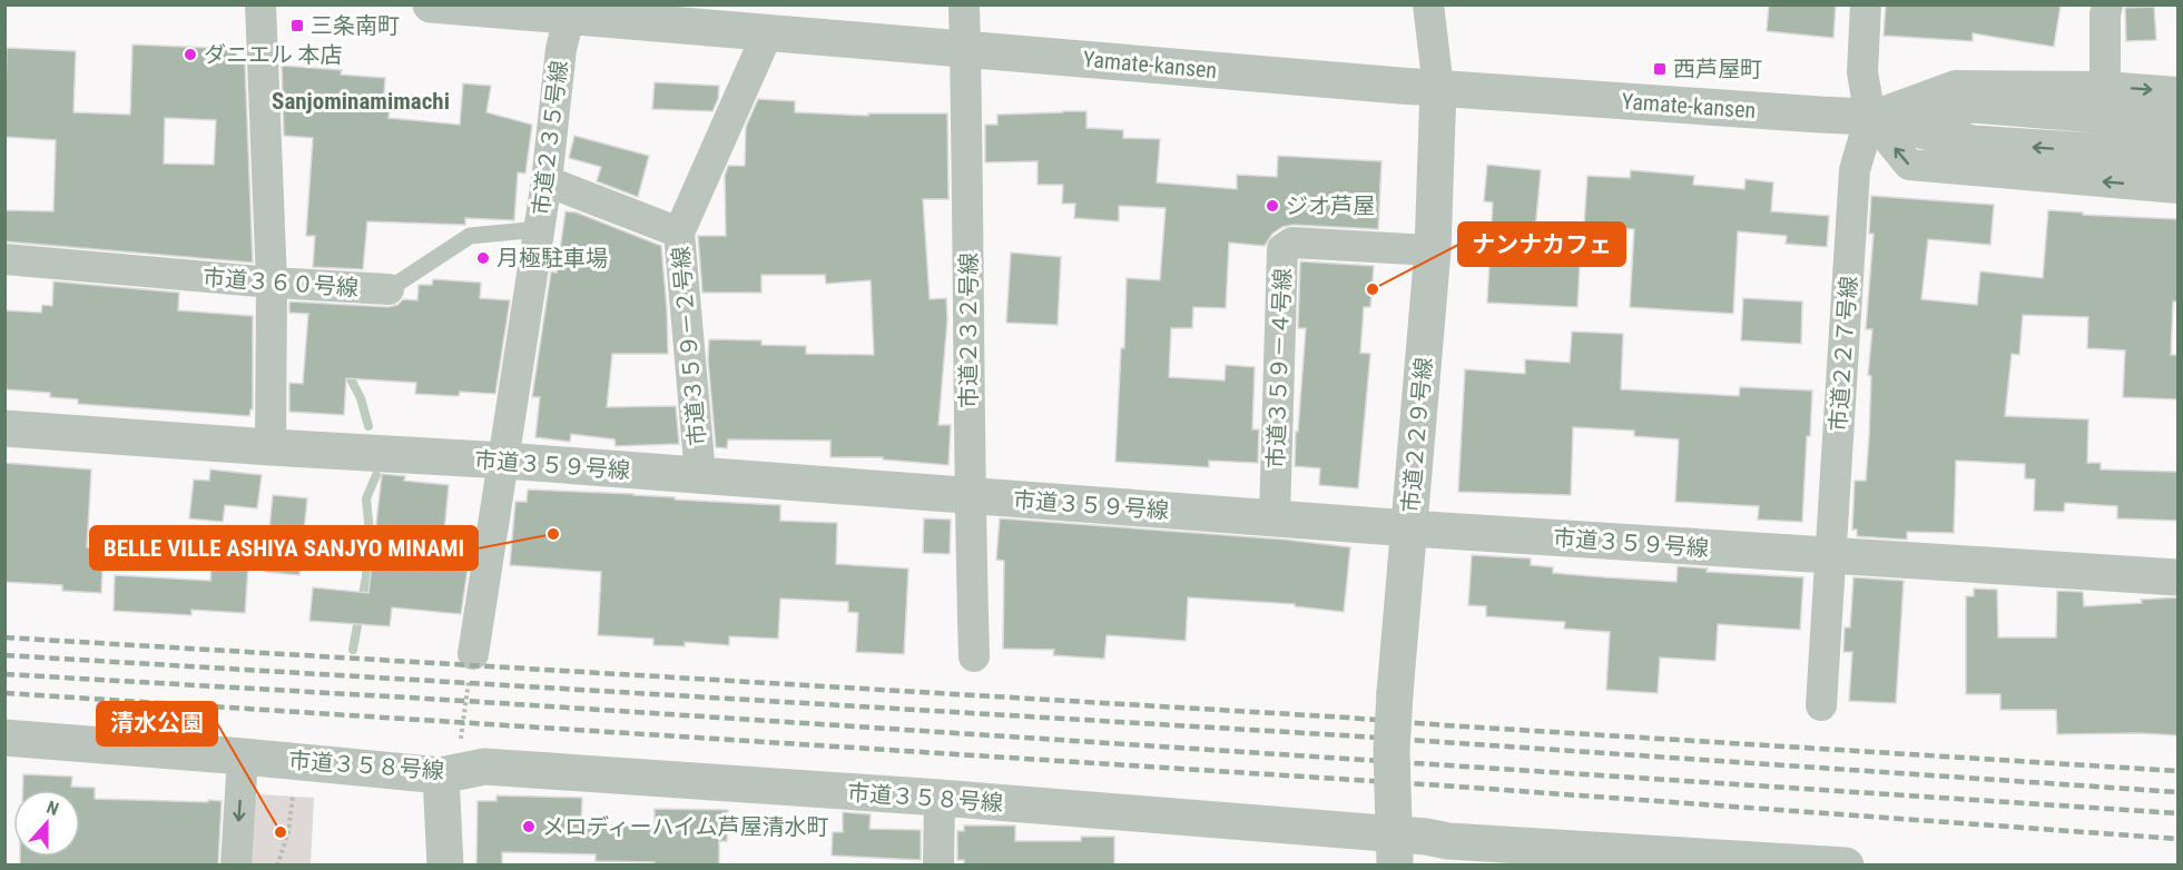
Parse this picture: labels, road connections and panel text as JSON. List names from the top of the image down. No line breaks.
{"streets":{"street":["Yamate-kansen","市道２３５号線","市道３６０号線","市道２３２号線","市道３５９－２号線","市道２２７号線","市道３５９－４号線","市道２２９号線","市道３５９号線","市道３５８号線"]},"crossings":[["Yamate-kansen","市道２３５号線"],["Yamate-kansen","市道２３２号線"],["Yamate-kansen","市道３５９－２号線"],["Yamate-kansen","市道２２７号線"],["Yamate-kansen","市道２２９号線"],["市道２３５号線","市道３６０号線"],["市道２３５号線","市道３５９号線"],["市道２３２号線","市道３５９号線"],["市道３５９－２号線","市道３５９号線"],["市道２２７号線","市道３５９号線"],["市道３５９－４号線","市道２２９号線"],["市道３５９－４号線","市道３５９号線"],["市道２２９号線","市道３５９号線"]],"districts":["Sanjominamimachi"],"places":{"transit":["三条南町","西芦屋町"],"other":["ダニエル 本店","ジオ芦屋","月極駐車場","ナンナカフェ","BELLE VILLE ASHIYA SANJYO MINAMI","メロディーハイム芦屋清水町","清水公園"]},"north":"top"}
